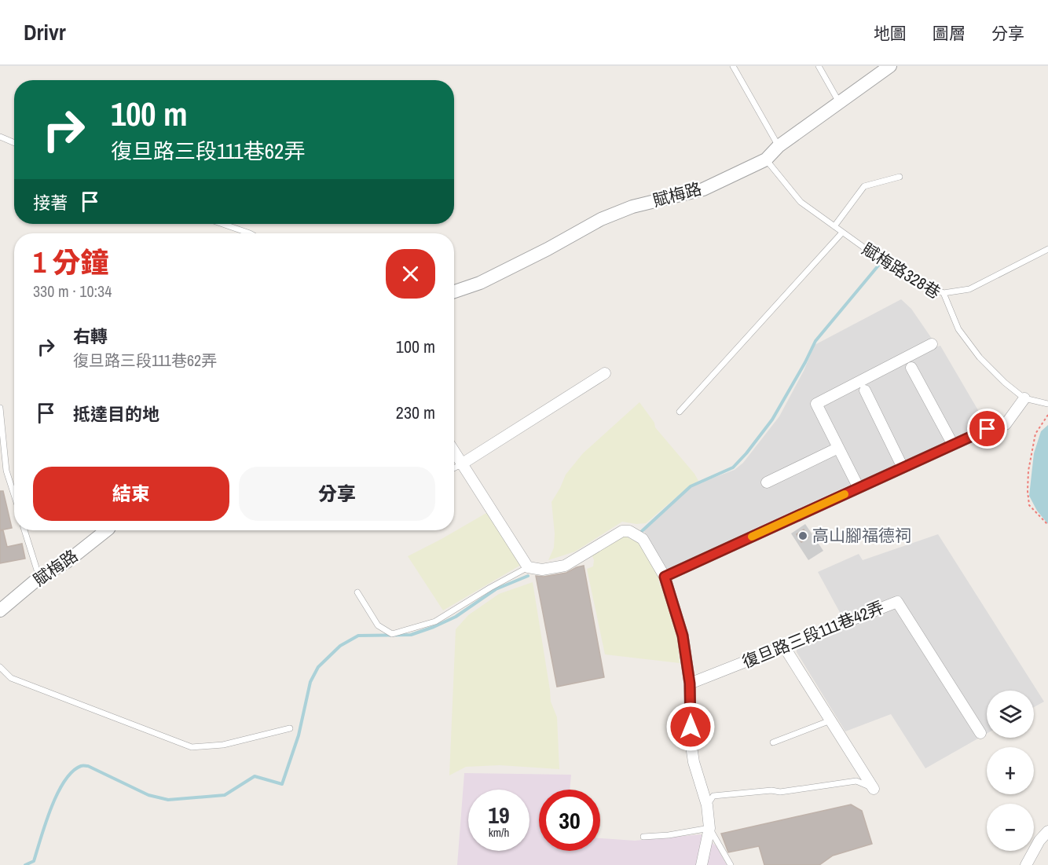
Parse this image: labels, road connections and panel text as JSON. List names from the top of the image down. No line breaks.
{"streets":{"street":["賦梅路","復旦路三段111巷42弄"],"lane":["賦梅路328巷"]},"crossings":[["賦梅路","賦梅路328巷"]],"places":["高山腳福德祠"],"page":{"header":"Drivr","nav":["地圖","圖層","分享"],"turn":["100 m","復旦路三段111巷62弄"],"then":"接著","heading":["1 分鐘","330 m · 10:34"],"list":[{"name":"右轉","note":"復旦路三段111巷62弄","value":"100 m"},{"name":"抵達目的地","value":"230 m"}],"buttons":["結束","分享"],"map_buttons":["+","−"],"speed":"19 km/h","limit":"30"}}
